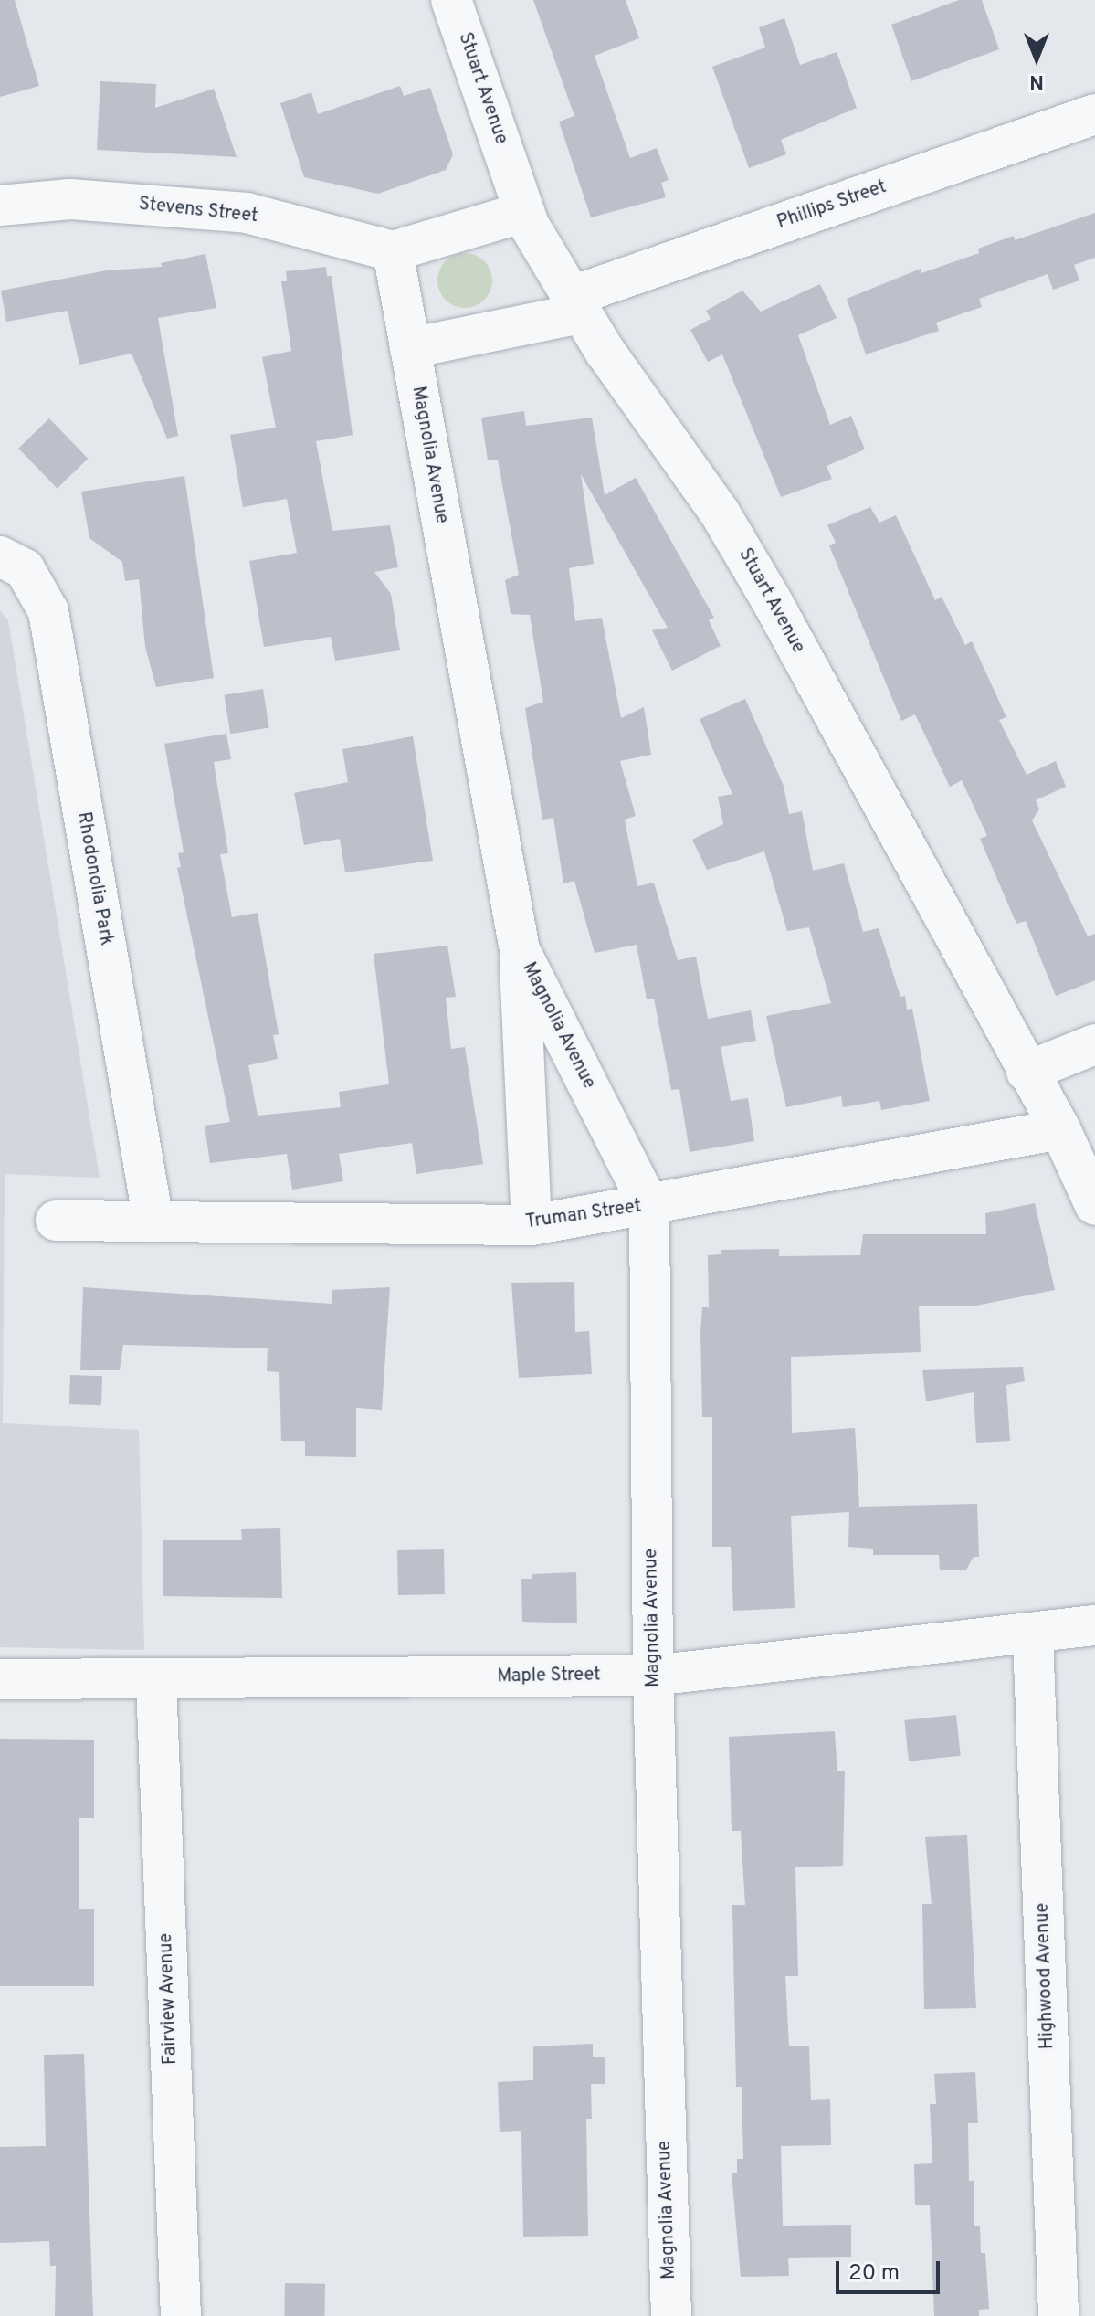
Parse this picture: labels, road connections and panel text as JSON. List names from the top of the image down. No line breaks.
{"streets":{"street":["Stuart Avenue","Phillips Street","Stevens Street","Magnolia Avenue","Rhodonolia Park","Truman Street","Maple Street","Highwood Avenue","Fairview Avenue"]},"crossings":[["Stuart Avenue","Phillips Street"],["Stuart Avenue","Truman Street"],["Magnolia Avenue","Truman Street"],["Magnolia Avenue","Maple Street"],["Rhodonolia Park","Truman Street"],["Maple Street","Highwood Avenue"],["Maple Street","Fairview Avenue"]],"scale_bar":"20 m","north":"bottom"}
